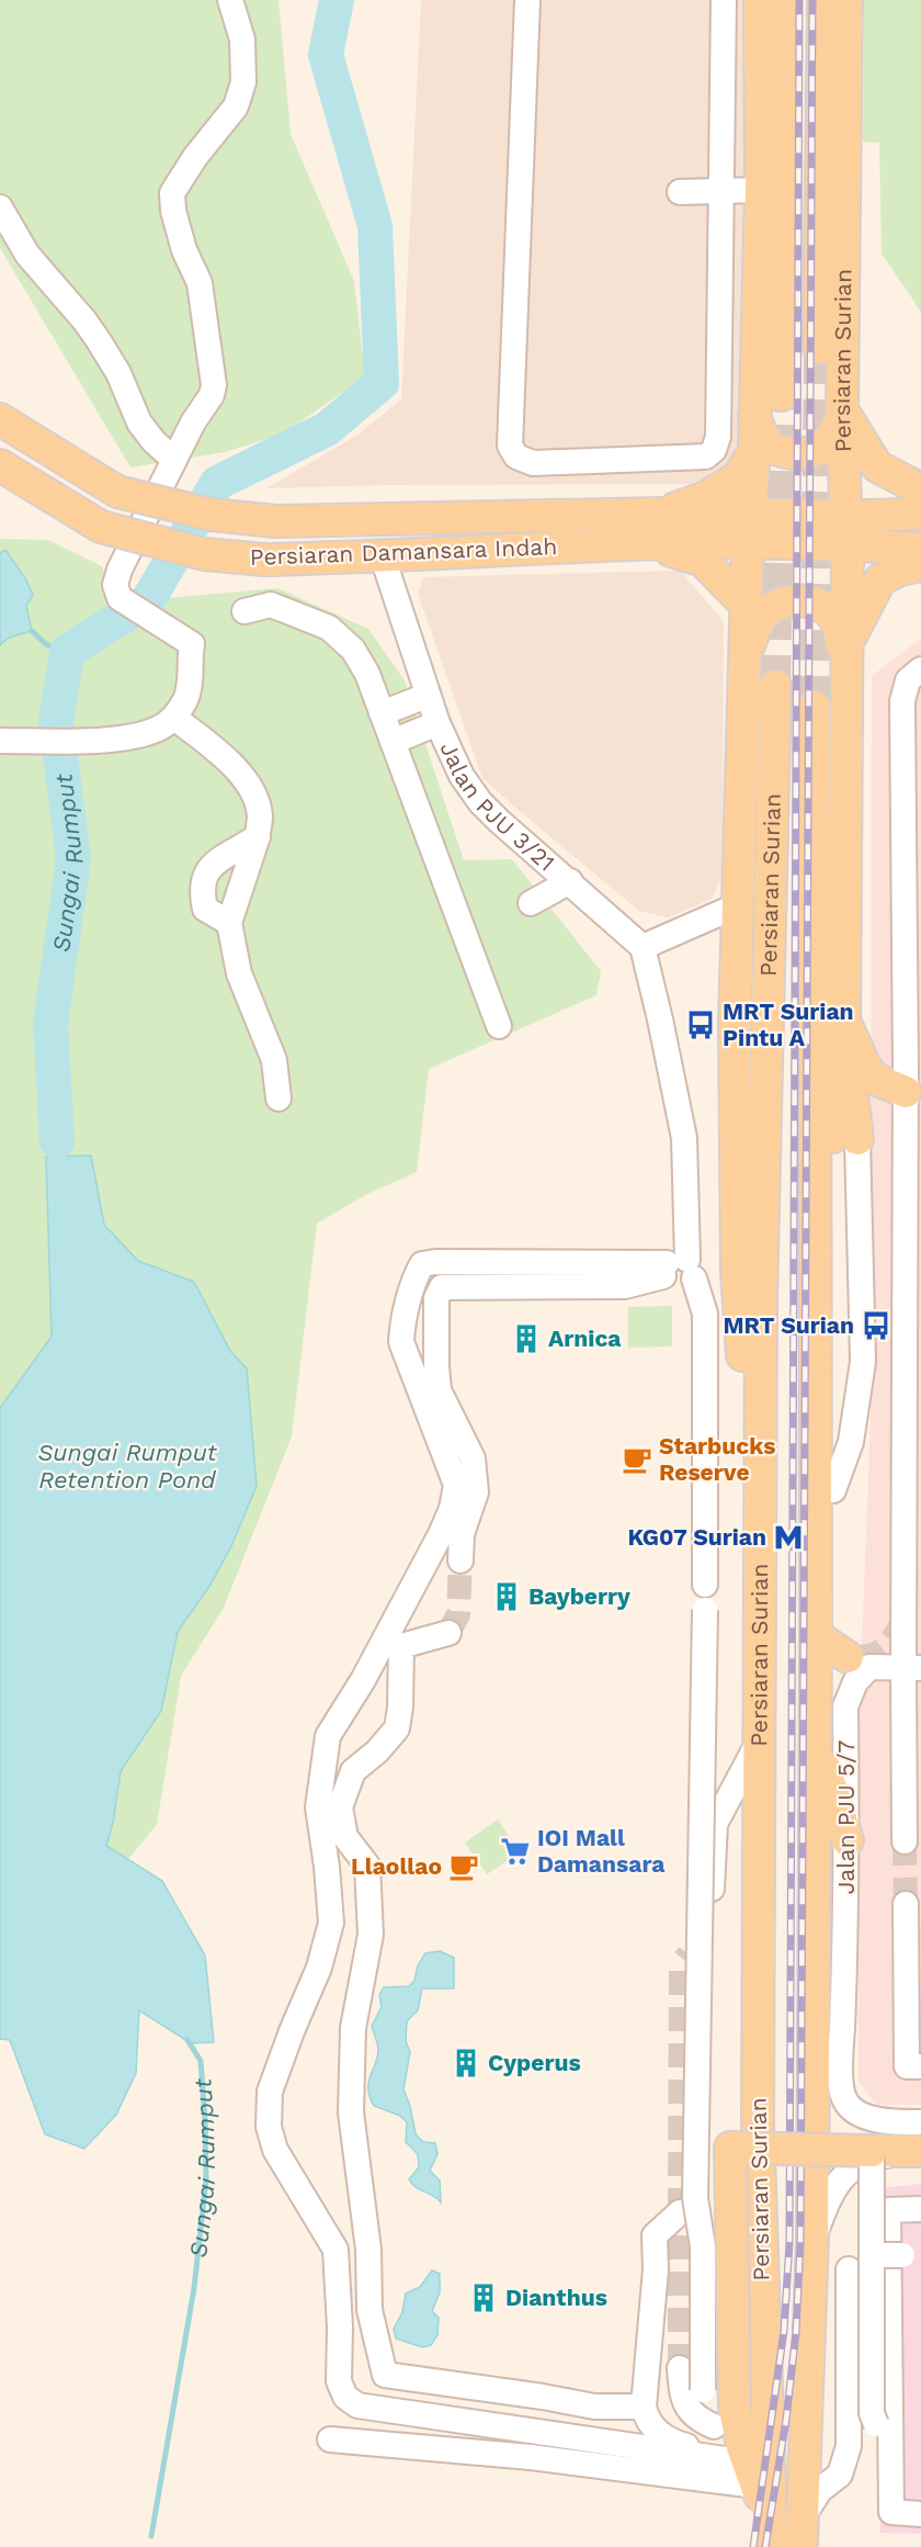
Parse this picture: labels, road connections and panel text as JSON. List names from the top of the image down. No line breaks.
{"streets":{"main road":["Persiaran Surian","Persiaran Damansara Indah"],"street":["Jalan PJU 3/21","Jalan PJU 5/7"]},"crossings":[["Persiaran Surian","Persiaran Damansara Indah"],["Persiaran Damansara Indah","Jalan PJU 3/21"]],"water":["Sungai Rumput","Sungai Rumput Retention Pond"],"places":{"bus stop":["MRT Surian Pintu A","MRT Surian"],"building":["Arnica","Bayberry","Cyperus","Dianthus"],"cafe":["Starbucks Reserve","Llaollao"],"metro station":["KG07 Surian"],"supermarket":["IOI Mall Damansara"]}}
